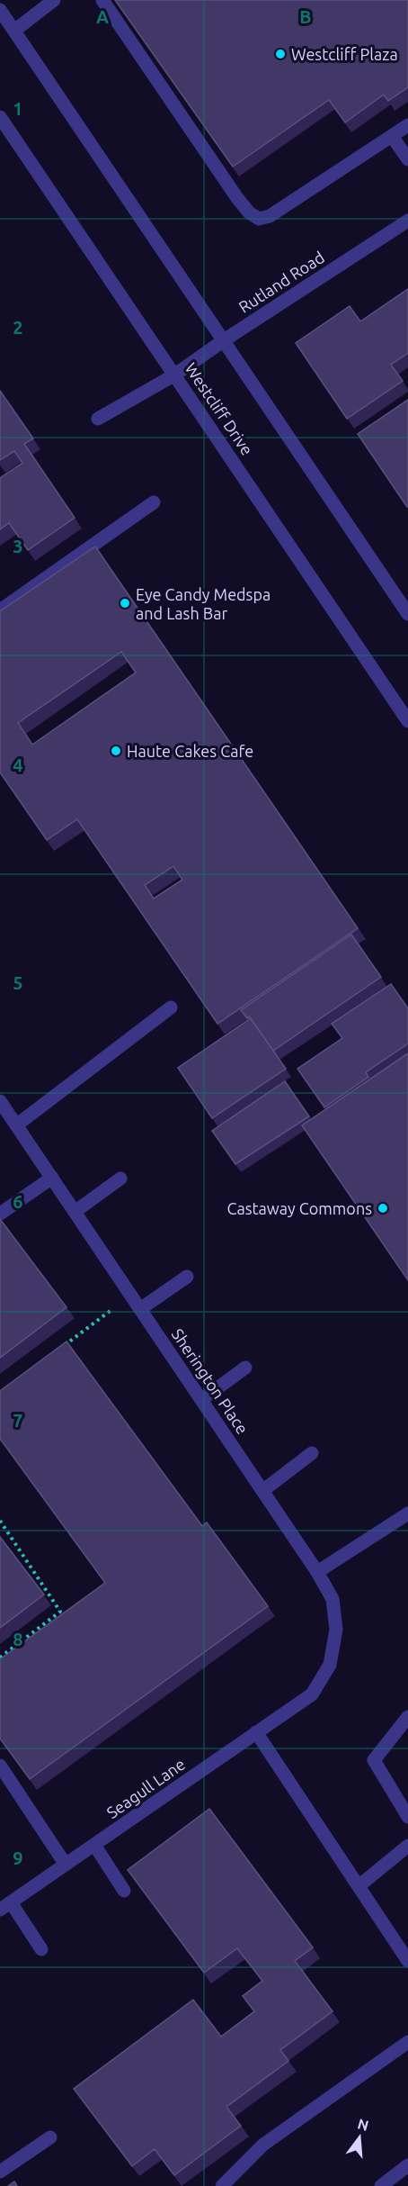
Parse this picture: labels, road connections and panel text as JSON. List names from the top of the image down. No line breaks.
{"streets":{"street":["Rutland Road","Westcliff Drive","Sherington Place","Seagull Lane"]},"crossings":[["Rutland Road","Westcliff Drive"],["Sherington Place","Seagull Lane"]],"places":["Westcliff Plaza","Eye Candy Medspa and Lash Bar","Haute Cakes Cafe","Castaway Commons"],"north":"top","grid":{"columns":["A","B"],"rows":["1","2","3","4","5","6","7","8","9"]}}
